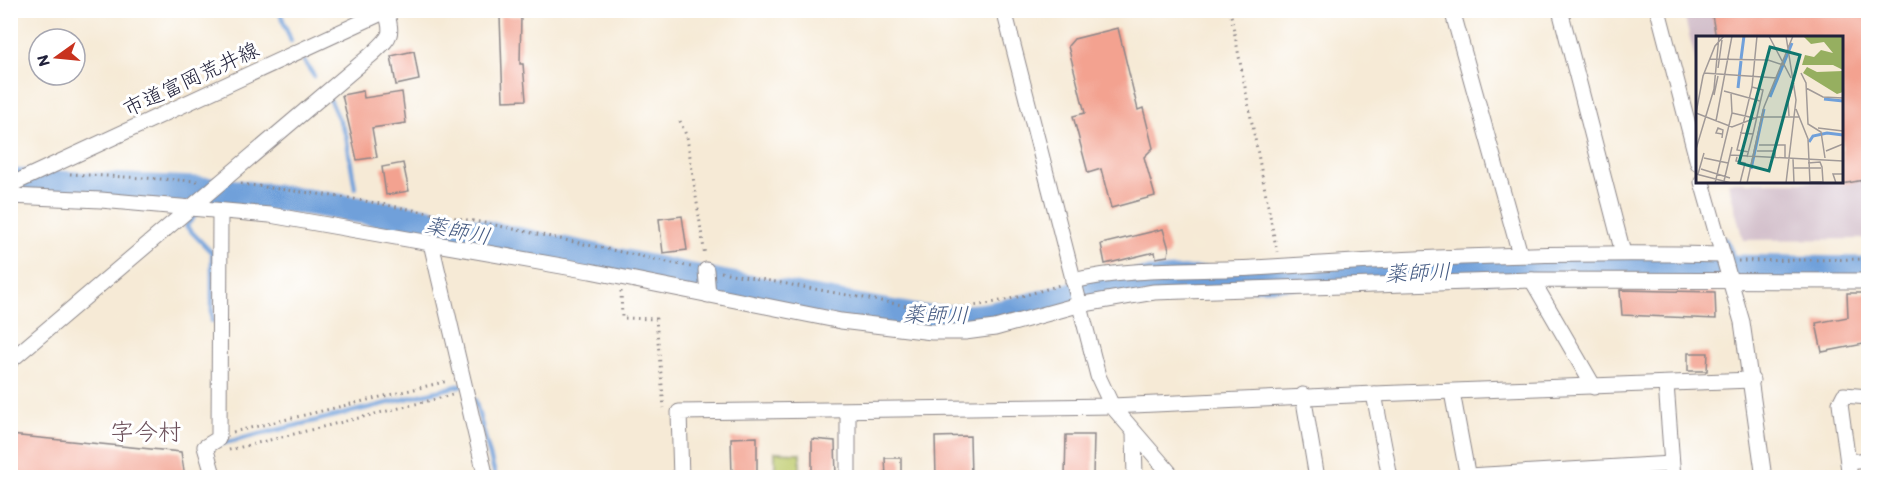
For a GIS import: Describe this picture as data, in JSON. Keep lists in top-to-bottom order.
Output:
{
  "streets": {
    "street": ["市道富岡荒井線"]
  },
  "districts": ["字今村"],
  "water": ["薬師川"],
  "north": "left"
}
